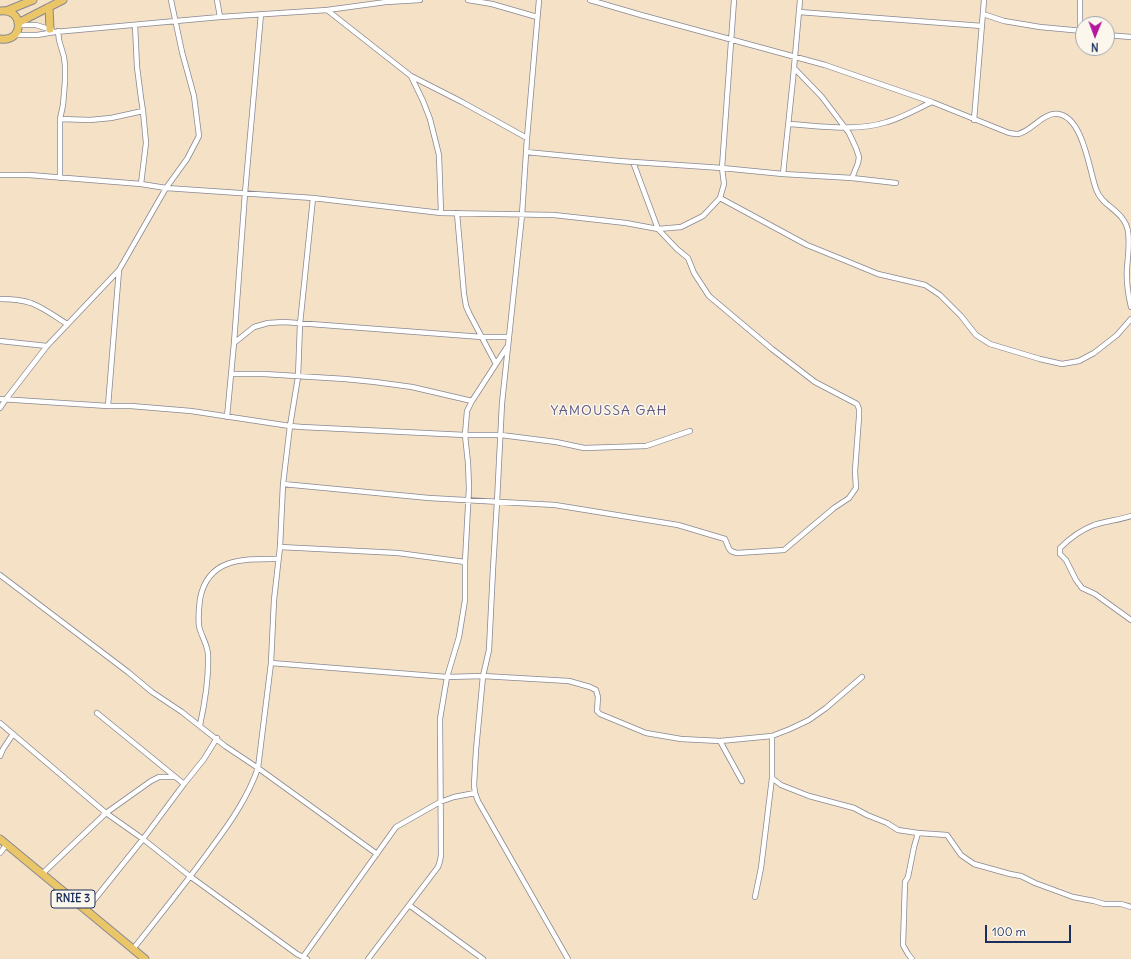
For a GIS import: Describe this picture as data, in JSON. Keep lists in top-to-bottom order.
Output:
{
  "streets": {
    "main road": ["RNIE 3"]
  },
  "districts": ["YAMOUSSA GAH"],
  "scale_bar": "100 m",
  "north": "bottom"
}
